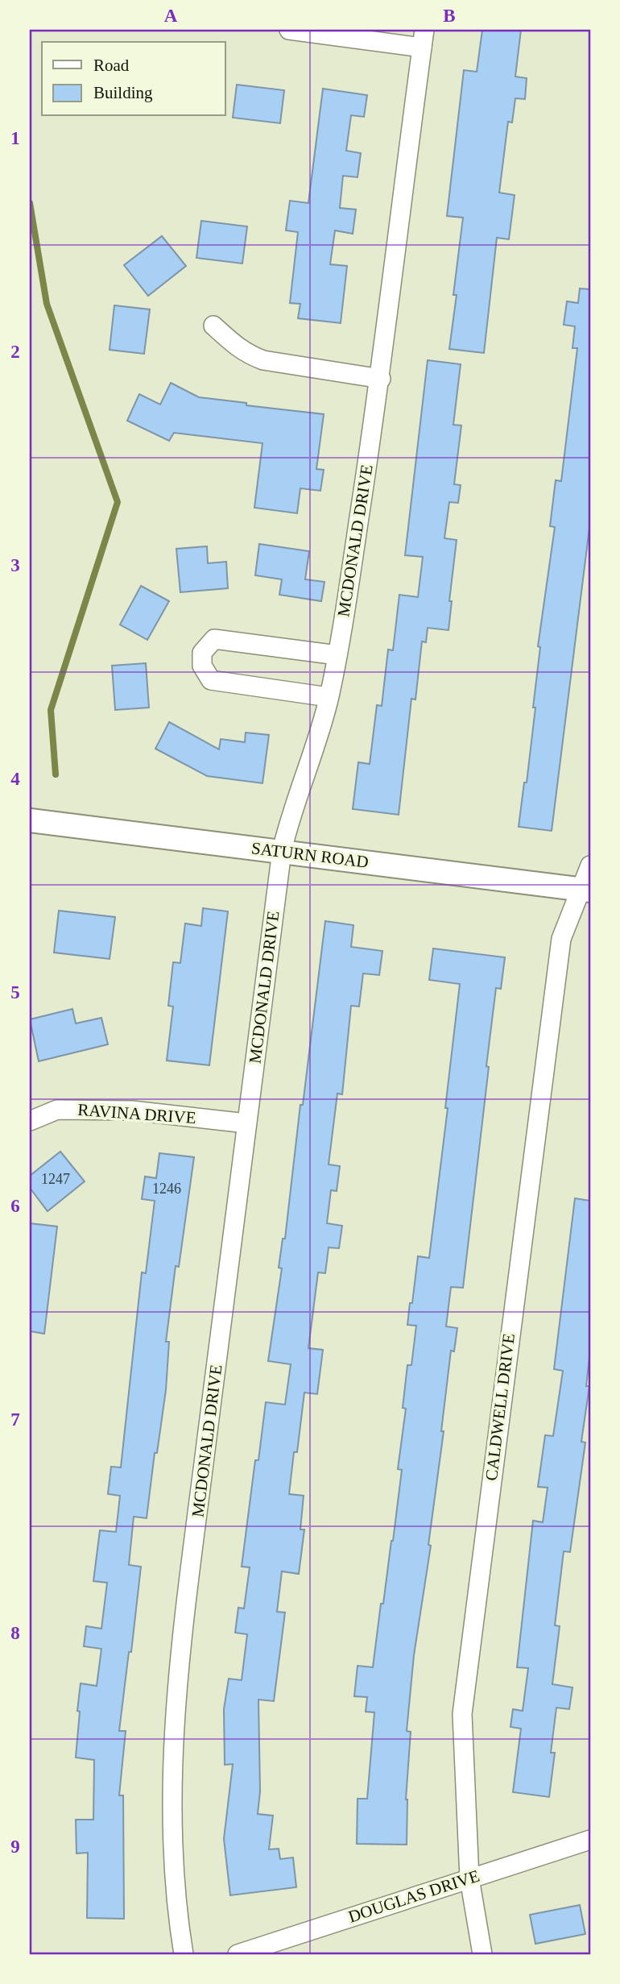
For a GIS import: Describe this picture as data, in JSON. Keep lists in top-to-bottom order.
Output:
{
  "streets": {
    "street": [
      "MCDONALD DRIVE",
      "SATURN ROAD",
      "RAVINA DRIVE",
      "CALDWELL DRIVE",
      "DOUGLAS DRIVE"
    ]
  },
  "crossings": [
    ["MCDONALD DRIVE", "SATURN ROAD"],
    ["MCDONALD DRIVE", "RAVINA DRIVE"],
    ["SATURN ROAD", "CALDWELL DRIVE"],
    ["CALDWELL DRIVE", "DOUGLAS DRIVE"]
  ],
  "house_numbers": ["1247", "1246"],
  "legend": ["Road", "Building"],
  "grid": {
    "columns": ["A", "B"],
    "rows": [
      "1",
      "2",
      "3",
      "4",
      "5",
      "6",
      "7",
      "8",
      "9"
    ]
  }
}
